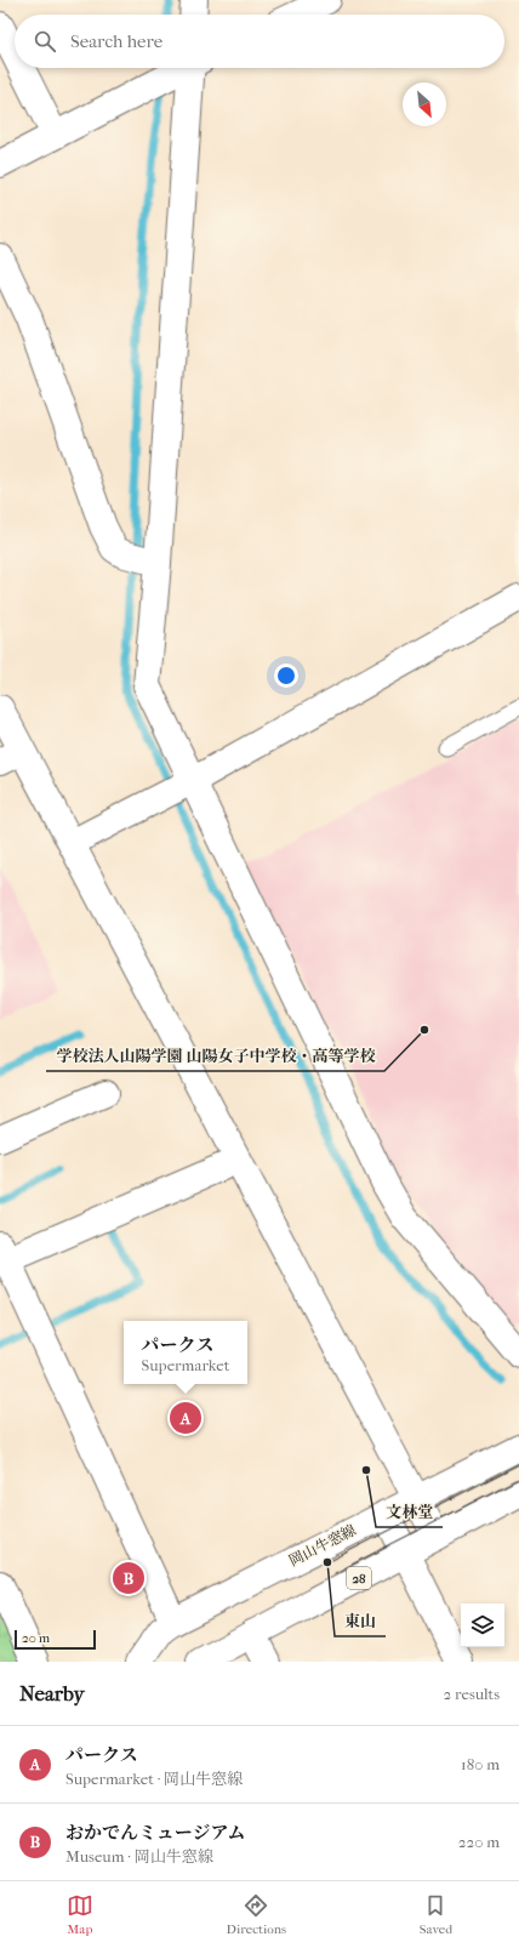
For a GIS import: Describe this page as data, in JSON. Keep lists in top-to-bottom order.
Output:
{
  "streets": {
    "street": ["岡山牛窓線", "28"]
  },
  "places": ["学校法人山陽学園 山陽女子中学校・高等学校", "文林堂", "東山"],
  "scale_bar": "20 m",
  "north": "bottom right",
  "page": {
    "search": "Search here",
    "popup": ["パークス", "Supermarket"],
    "pins": ["A", "B"],
    "scale": "20 m",
    "heading": ["Nearby", "2 results"],
    "list": [
      {
        "mark": "A",
        "name": "パークス",
        "note": "Supermarket · 岡山牛窓線",
        "value": "180 m"
      },
      {
        "mark": "B",
        "name": "おかでんミュージアム",
        "note": "Museum · 岡山牛窓線",
        "value": "220 m"
      }
    ],
    "nav": ["Map", "Directions", "Saved"]
  }
}
